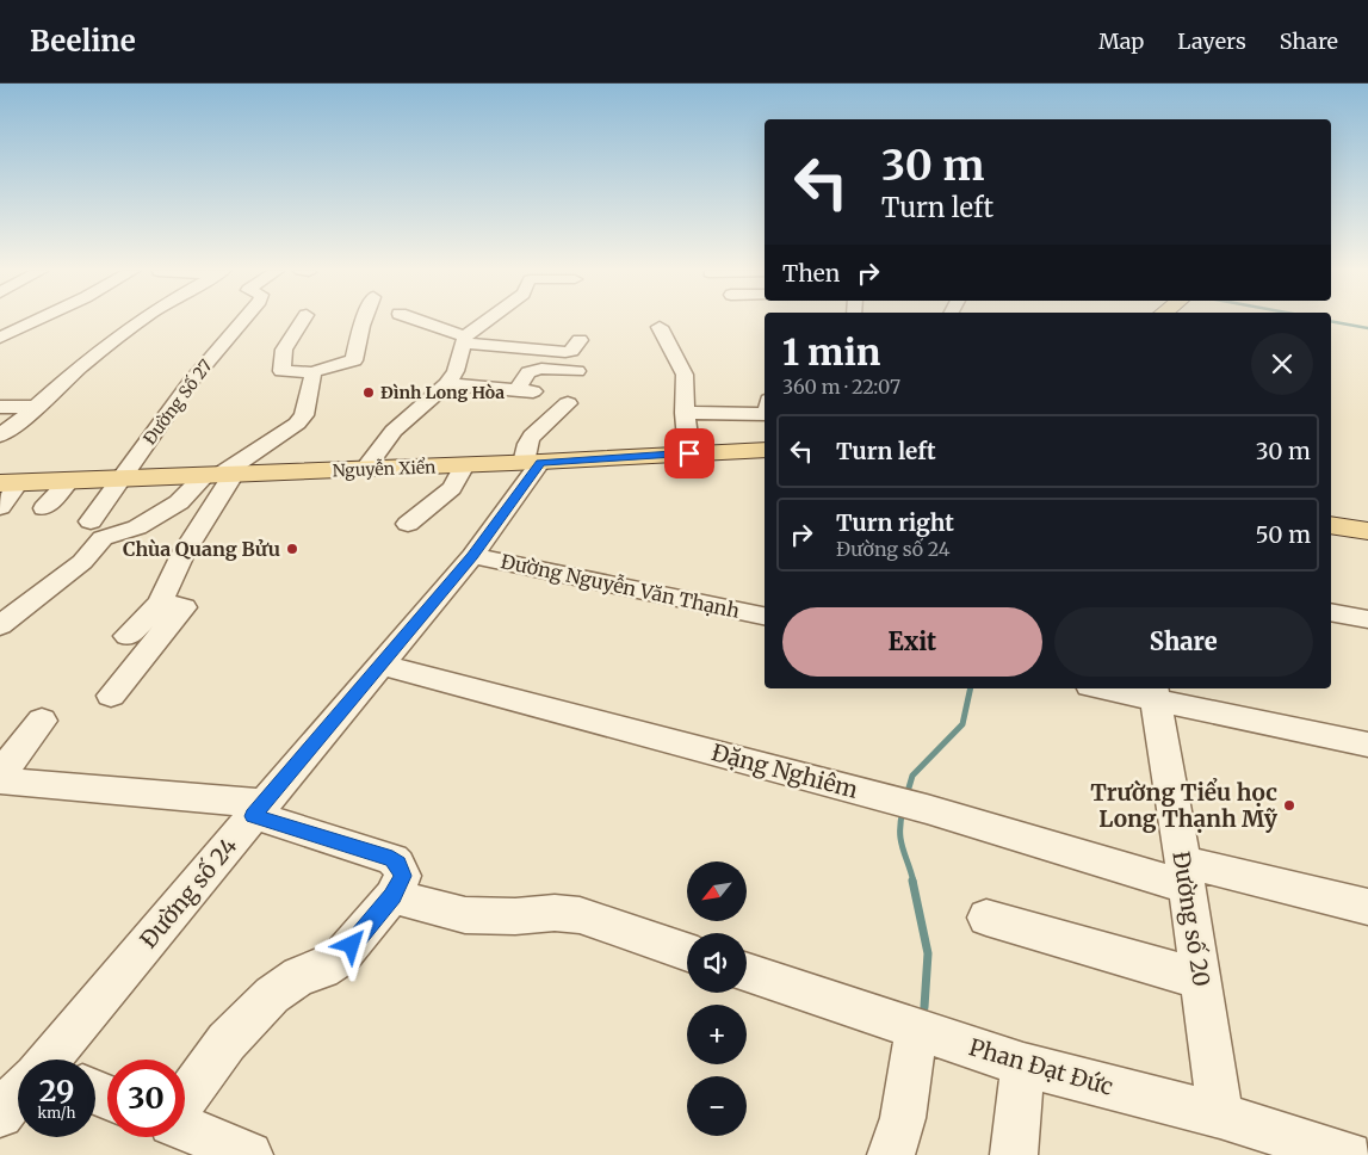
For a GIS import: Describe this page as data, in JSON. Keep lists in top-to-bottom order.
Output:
{
  "streets": {
    "main road": ["Nguyễn Xiển"],
    "street": [
      "Đường Số 27",
      "Đường Nguyễn Văn Thạnh",
      "Đặng Nghiêm",
      "Đường số 24",
      "Đường số 20",
      "Phan Đạt Đức"
    ]
  },
  "crossings": [
    ["Đường Số 27", "Nguyễn Xiển"],
    ["Nguyễn Xiển", "Đường số 24"],
    ["Đường Nguyễn Văn Thạnh", "Đường số 24"],
    ["Đặng Nghiêm", "Đường số 24"],
    ["Đặng Nghiêm", "Đường số 20"],
    ["Đường số 20", "Phan Đạt Đức"]
  ],
  "places": ["Đình Long Hòa", "Chùa Quang Bửu", "Trường Tiểu học Long Thạnh Mỹ"],
  "north": "bottom left",
  "page": {
    "header": "Beeline",
    "nav": ["Map", "Layers", "Share"],
    "turn": ["30 m", "Turn left"],
    "then": "Then",
    "heading": ["1 min", "360 m · 22:07"],
    "list": [
      {
        "name": "Turn left",
        "value": "30 m"
      },
      {
        "name": "Turn right",
        "note": "Đường số 24",
        "value": "50 m"
      }
    ],
    "buttons": ["Exit", "Share"],
    "map_buttons": ["+", "−"],
    "speed": "29 km/h",
    "limit": "30"
  }
}
